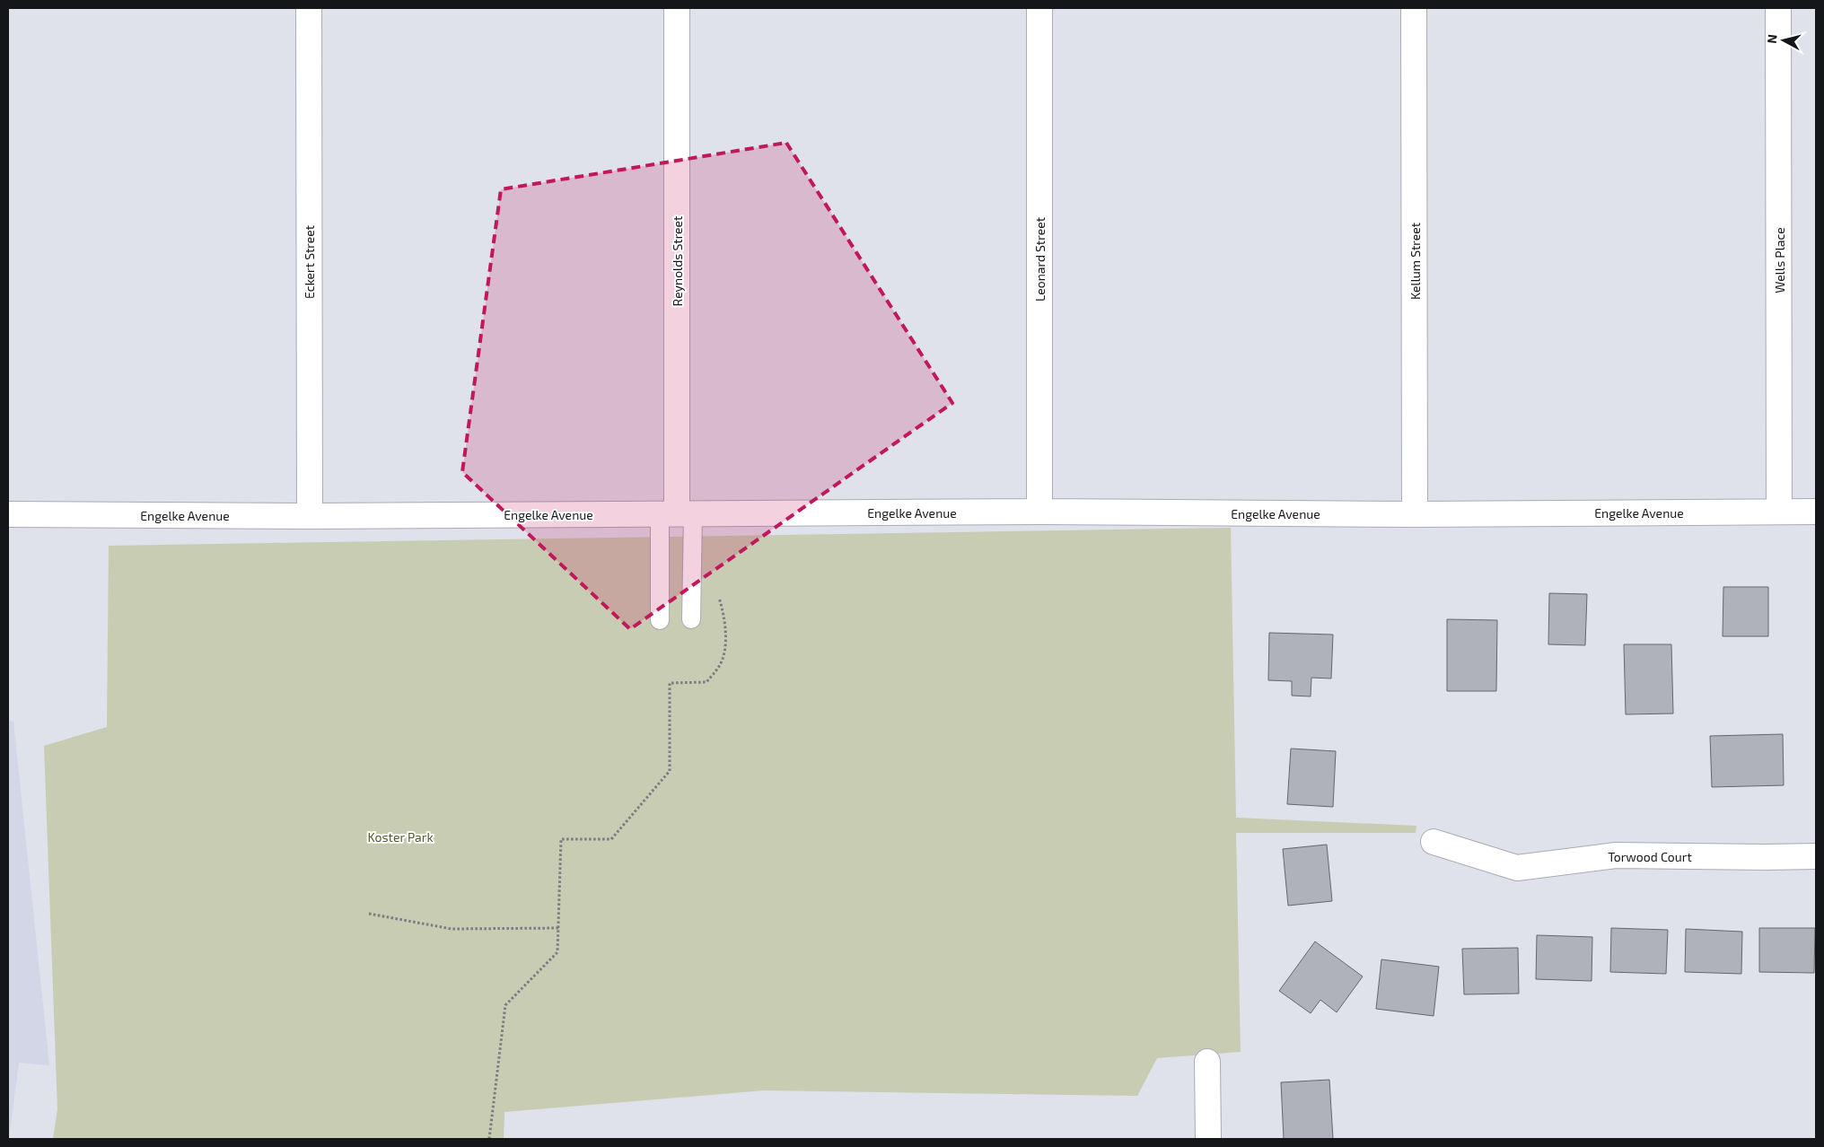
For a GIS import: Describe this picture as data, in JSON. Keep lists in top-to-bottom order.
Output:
{
  "streets": {
    "street": [
      "Leonard Street",
      "Wells Place",
      "Reynolds Street",
      "Kellum Street",
      "Eckert Street",
      "Engelke Avenue",
      "Torwood Court"
    ]
  },
  "crossings": [
    ["Leonard Street", "Engelke Avenue"],
    ["Wells Place", "Engelke Avenue"],
    ["Reynolds Street", "Engelke Avenue"],
    ["Kellum Street", "Engelke Avenue"],
    ["Eckert Street", "Engelke Avenue"]
  ],
  "parks": ["Koster Park"],
  "north": "left"
}
